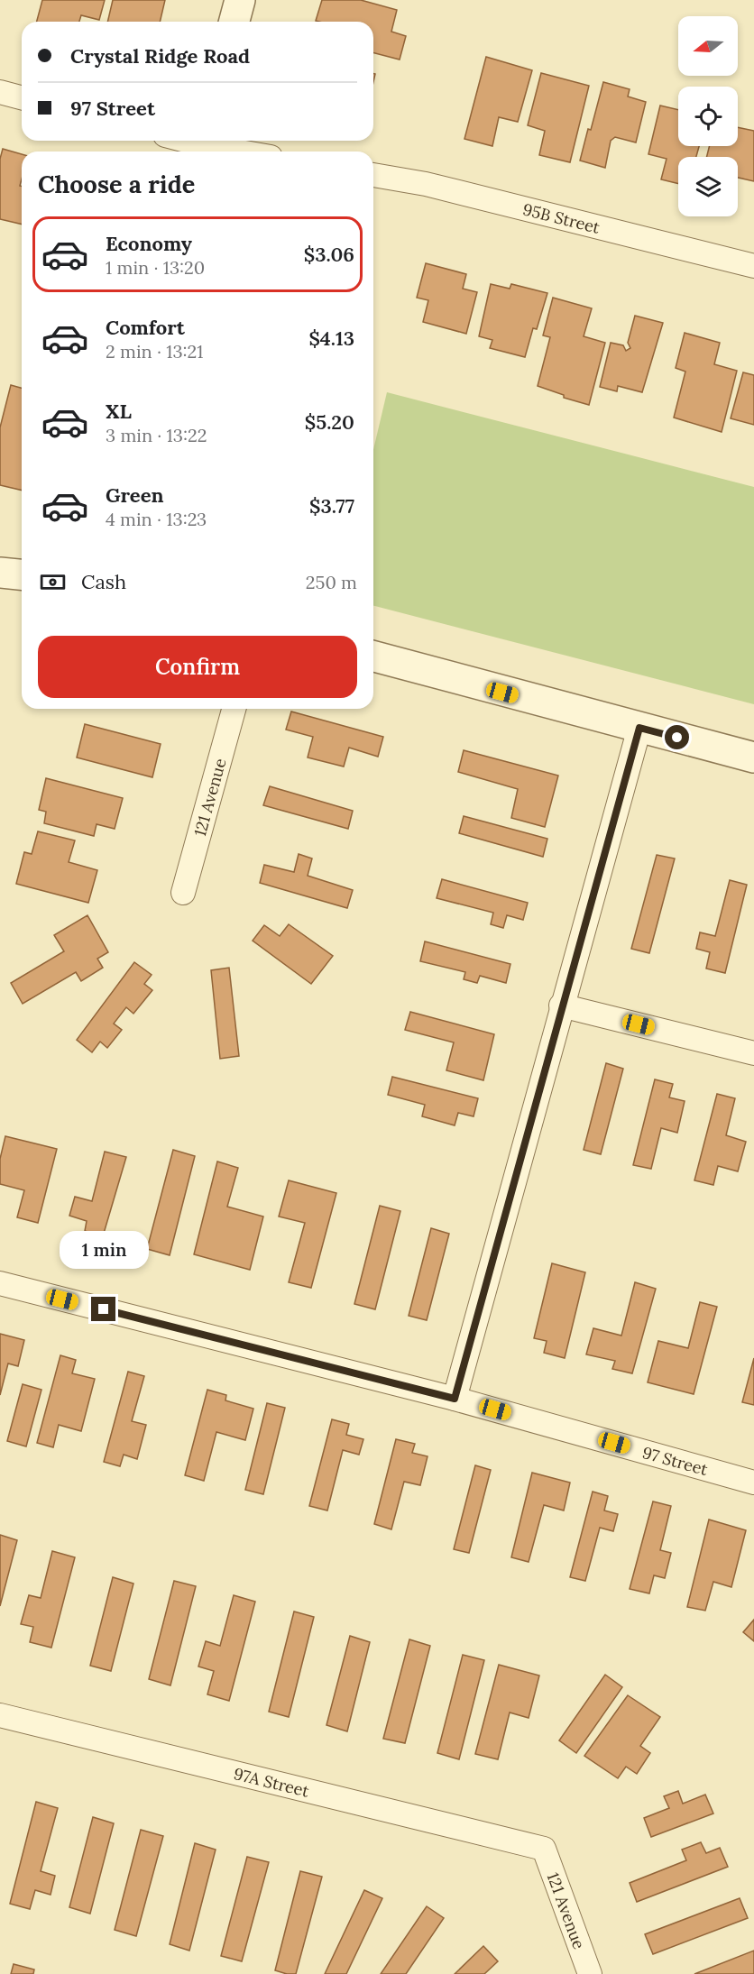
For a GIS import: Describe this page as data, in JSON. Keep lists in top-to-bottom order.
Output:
{
  "streets": {
    "street": [
      "95B Street",
      "121 Avenue",
      "97 Street",
      "97A Street"
    ]
  },
  "crossings": [
    ["121 Avenue", "97A Street"]
  ],
  "north": "left",
  "page": {
    "banner": ["Crystal Ridge Road", "97 Street"],
    "heading": "Choose a ride",
    "list": [
      {
        "name": "Economy",
        "note": "1 min · 13:20",
        "value": "$3.06"
      },
      {
        "name": "Comfort",
        "note": "2 min · 13:21",
        "value": "$4.13"
      },
      {
        "name": "XL",
        "note": "3 min · 13:22",
        "value": "$5.20"
      },
      {
        "name": "Green",
        "note": "4 min · 13:23",
        "value": "$3.77"
      }
    ],
    "pay": ["Cash", "250 m"],
    "buttons": "Confirm",
    "bubble": "1 min"
  }
}
